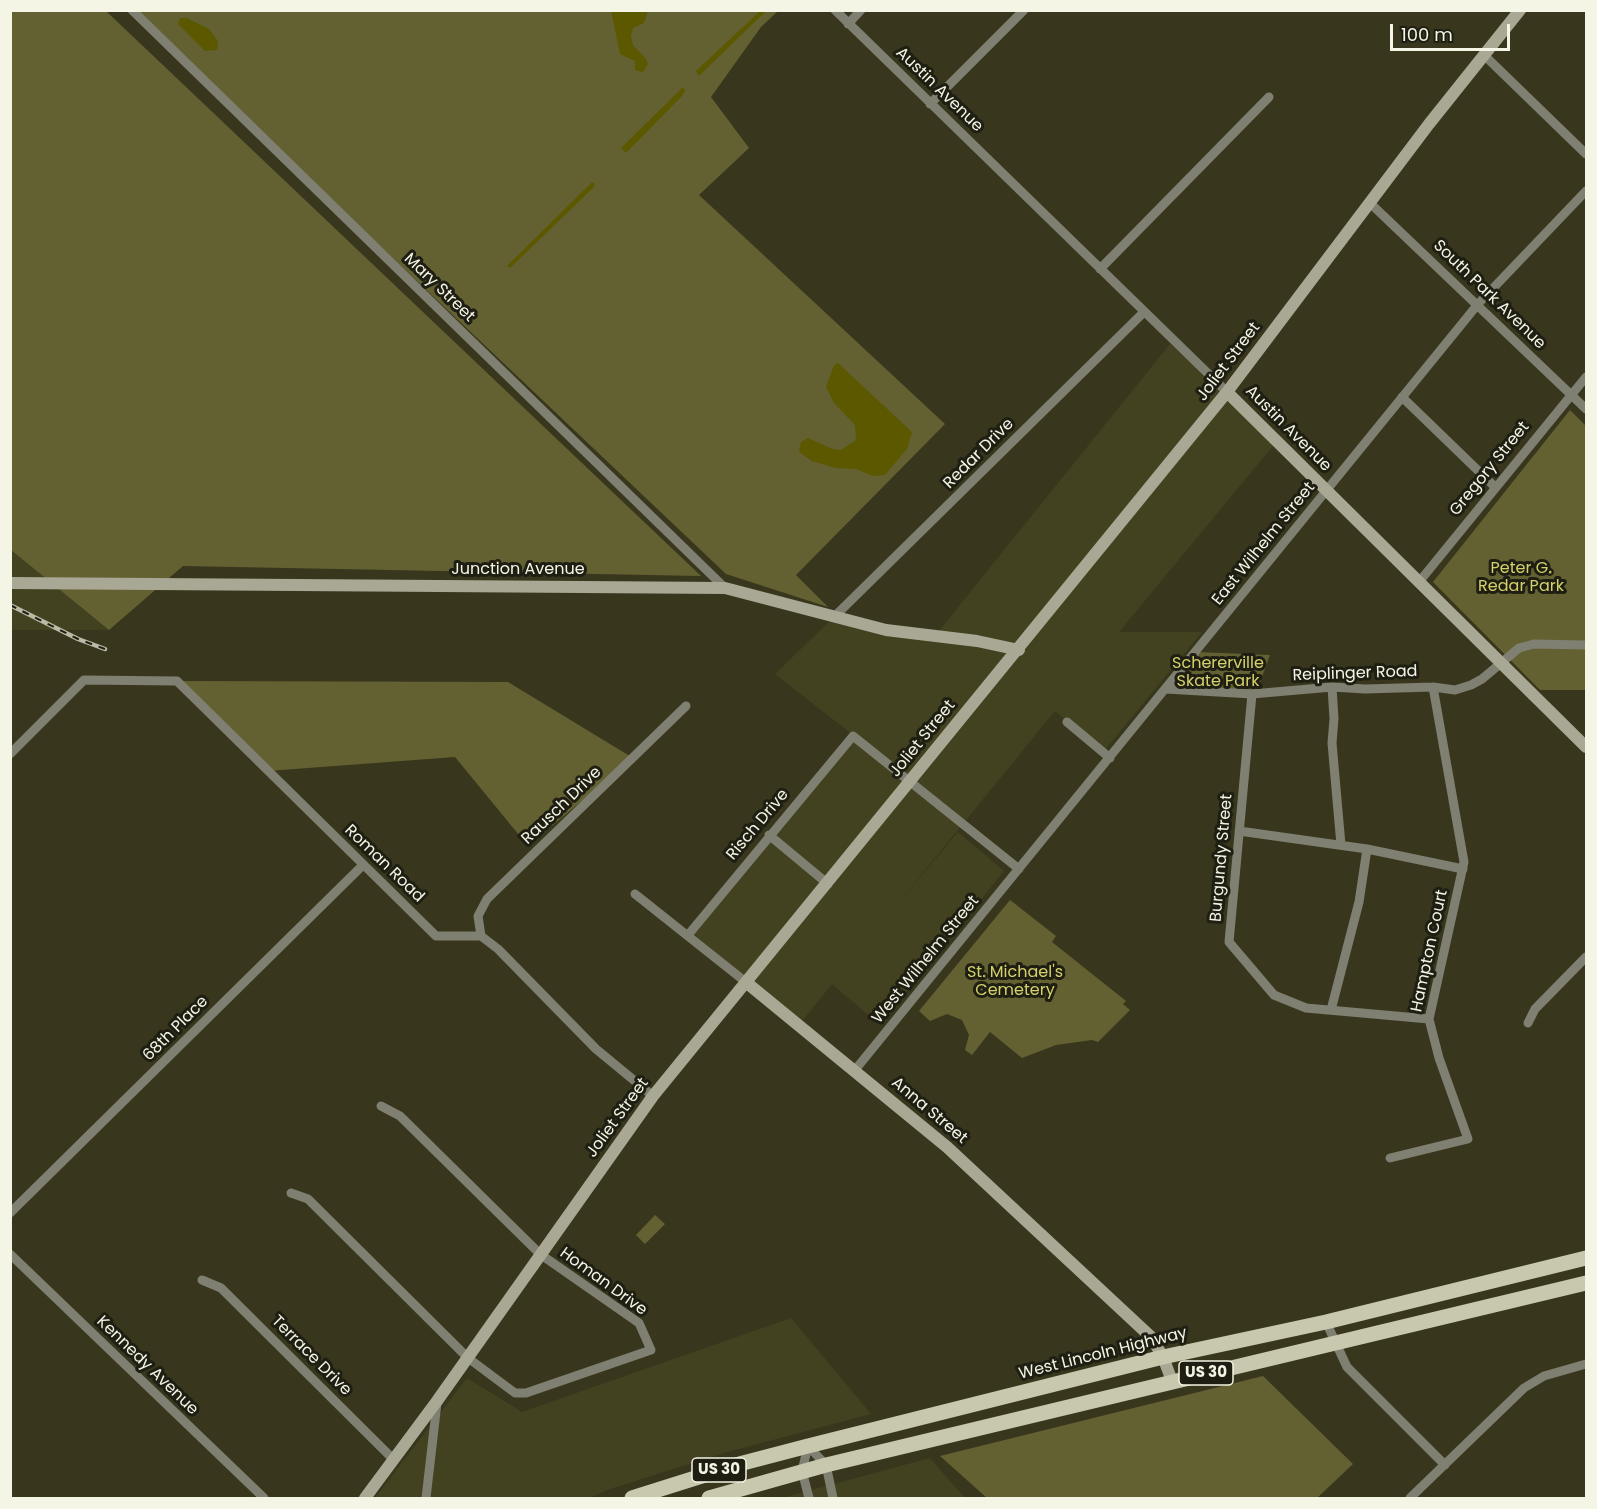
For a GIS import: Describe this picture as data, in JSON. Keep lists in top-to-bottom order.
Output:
{
  "streets": {
    "main road": ["West Lincoln Highway", "US 30"],
    "street": [
      "Austin Avenue",
      "Mary Street",
      "South Park Avenue",
      "Joliet Street",
      "Redar Drive",
      "Gregory Street",
      "East Wilhelm Street",
      "Junction Avenue",
      "Reiplinger Road",
      "Rausch Drive",
      "Risch Drive",
      "Burgundy Street",
      "Roman Road",
      "Hampton Court",
      "West Wilhelm Street",
      "68th Place",
      "Anna Street",
      "Homan Drive",
      "Terrace Drive",
      "Kennedy Avenue"
    ]
  },
  "crossings": [
    ["Austin Avenue", "Joliet Street"],
    ["Austin Avenue", "Redar Drive"],
    ["Austin Avenue", "Gregory Street"],
    ["Austin Avenue", "East Wilhelm Street"],
    ["Austin Avenue", "Reiplinger Road"],
    ["Mary Street", "Junction Avenue"],
    ["South Park Avenue", "Joliet Street"],
    ["South Park Avenue", "Gregory Street"],
    ["South Park Avenue", "East Wilhelm Street"],
    ["Joliet Street", "Junction Avenue"],
    ["Joliet Street", "Risch Drive"],
    ["Joliet Street", "Anna Street"],
    ["Joliet Street", "Homan Drive"],
    ["Joliet Street", "Terrace Drive"],
    ["Redar Drive", "Junction Avenue"],
    ["East Wilhelm Street", "Reiplinger Road"],
    ["East Wilhelm Street", "West Wilhelm Street"],
    ["Reiplinger Road", "Burgundy Street"],
    ["Reiplinger Road", "Hampton Court"],
    ["Rausch Drive", "Roman Road"],
    ["Risch Drive", "Anna Street"],
    ["Burgundy Street", "Hampton Court"],
    ["Roman Road", "68th Place"],
    ["West Wilhelm Street", "Anna Street"],
    ["Anna Street", "West Lincoln Highway"],
    ["Anna Street", "US 30"]
  ],
  "parks": ["Peter G. Redar Park", "Schererville Skate Park", "St. Michael's Cemetery"],
  "scale_bar": "100 m"
}
